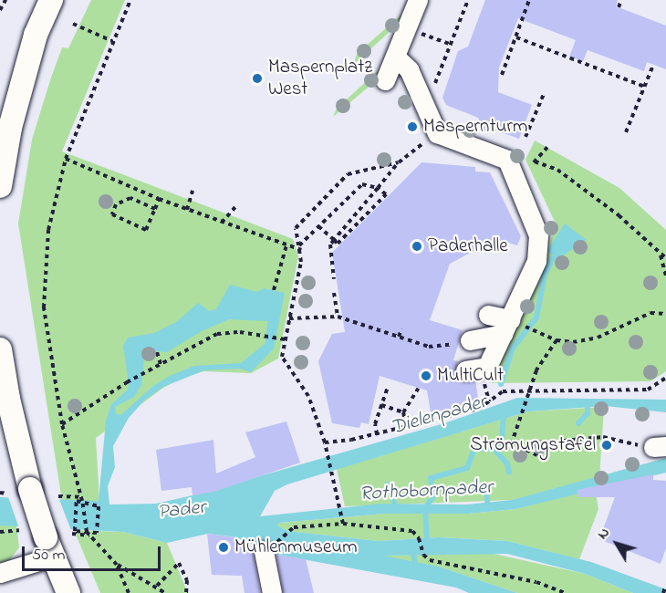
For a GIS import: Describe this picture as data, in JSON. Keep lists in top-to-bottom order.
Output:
{
  "water": ["Dielenpader", "Rothobornpader", "Pader"],
  "places": [
    "Maspernplatz West",
    "Maspernturm",
    "Paderhalle",
    "MultiCult",
    "Strömungstafel",
    "Mühlenmuseum"
  ],
  "scale_bar": "50 m",
  "north": "top left"
}
